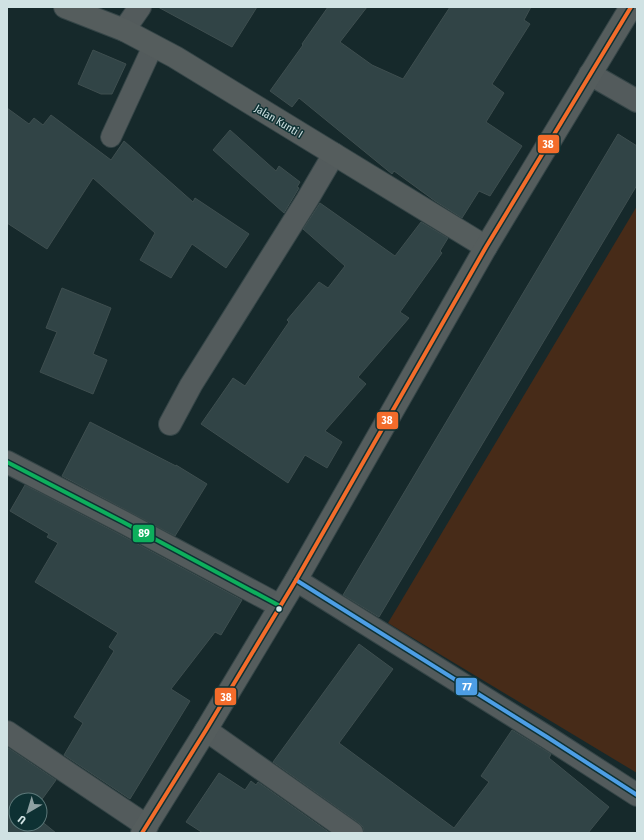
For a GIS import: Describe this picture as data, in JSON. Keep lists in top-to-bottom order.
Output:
{
  "streets": {
    "main road": ["Jalan Kunti I"]
  },
  "lines": ["transit line 38", "transit line 89", "transit line 77"],
  "north": "bottom left"
}
